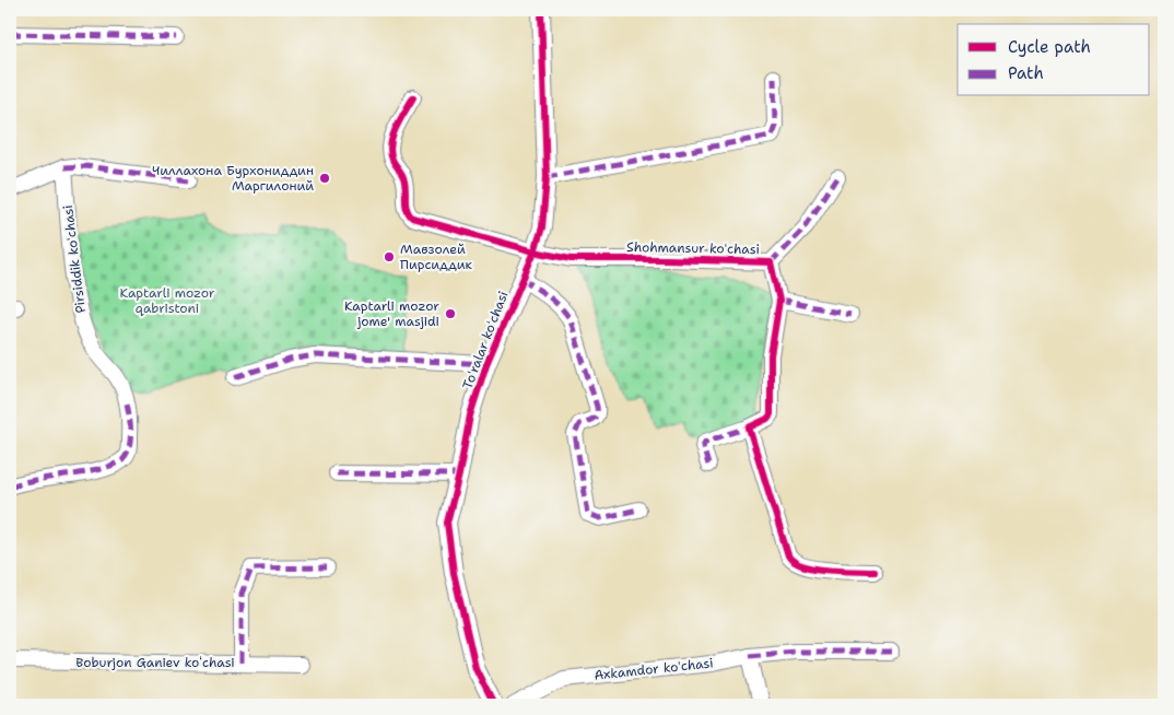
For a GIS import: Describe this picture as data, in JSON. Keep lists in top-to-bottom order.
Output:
{
  "streets": {
    "street": [
      "Shohmansur koʻchasi",
      "Pirsiddik koʻchasi",
      "Toʻralar koʻchasi",
      "Boburjon Ganiev koʻchasi",
      "Axkamdor koʻchasi"
    ]
  },
  "crossings": [
    ["Shohmansur koʻchasi", "Toʻralar koʻchasi"]
  ],
  "parks": ["Kaptarli mozor qabristoni"],
  "places": ["Чиллахона Бурхониддин Маргилоний", "Мавзолей Пирсиддик", "Kaptarli mozor jome' masjidi"],
  "legend": ["Cycle path", "Path"]
}
